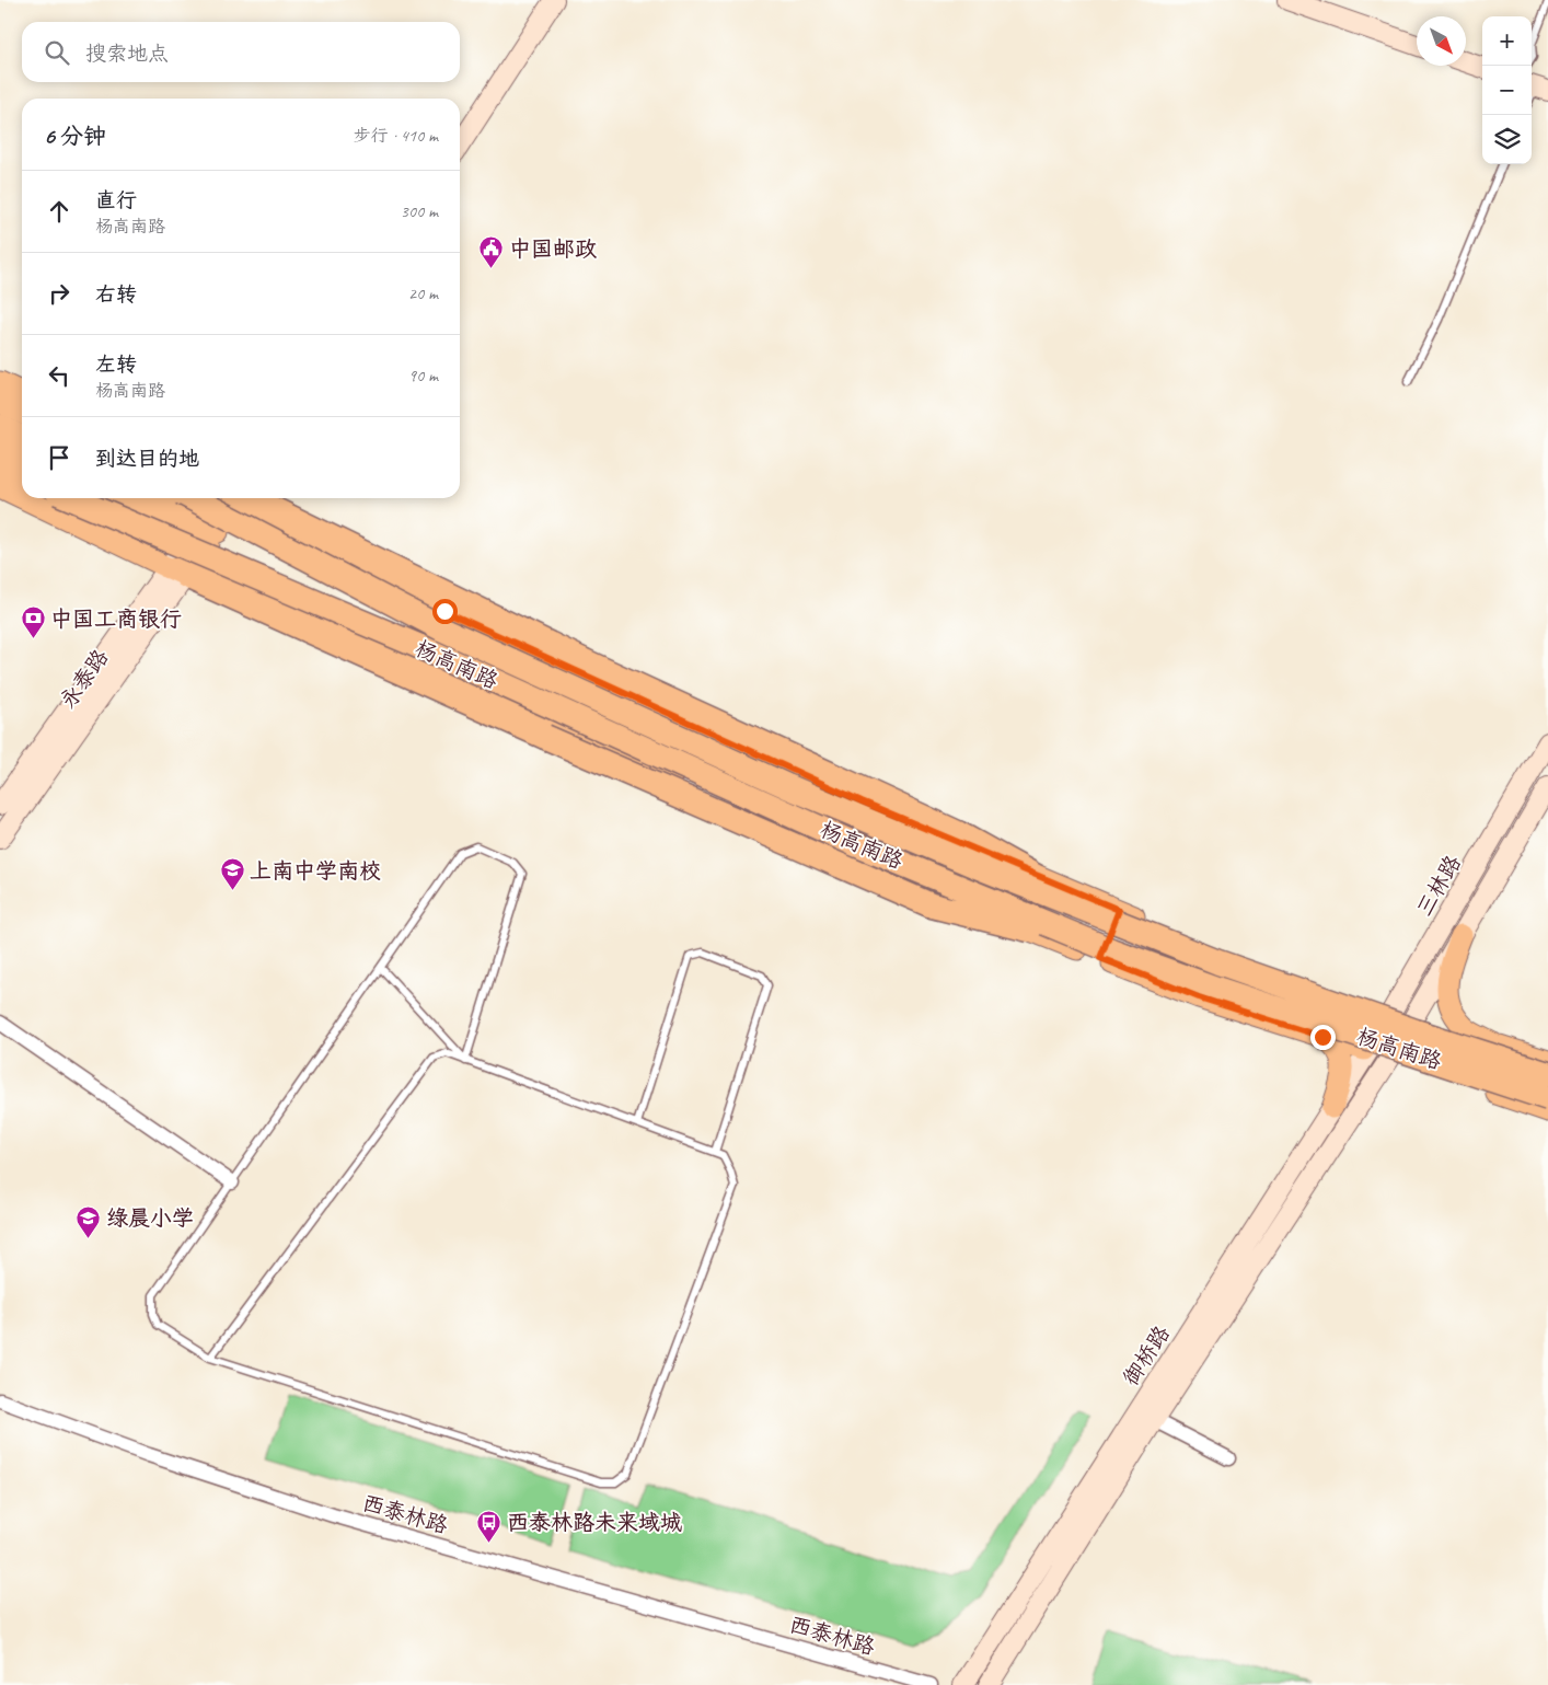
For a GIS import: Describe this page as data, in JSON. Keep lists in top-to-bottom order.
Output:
{
  "streets": {
    "highway": ["杨高南路"],
    "main road": ["永泰路", "三林路", "御桥路"],
    "street": ["西泰林路"]
  },
  "crossings": [
    ["杨高南路", "永泰路"],
    ["杨高南路", "三林路"],
    ["杨高南路", "御桥路"],
    ["三林路", "御桥路"]
  ],
  "places": {
    "public building": ["中国邮政"],
    "bank": ["中国工商银行"],
    "school or university": ["上南中学南校", "绿晨小学"],
    "bus stop": ["西泰林路未来域城"]
  },
  "north": "bottom right",
  "page": {
    "map_buttons": ["+", "−"],
    "search": "搜索地点",
    "heading": ["6 分钟", "步行 · 410 m"],
    "list": [
      ["直行", "杨高南路", "300 m"],
      ["右转", "20 m"],
      ["左转", "杨高南路", "90 m"],
      "到达目的地"
    ]
  }
}
